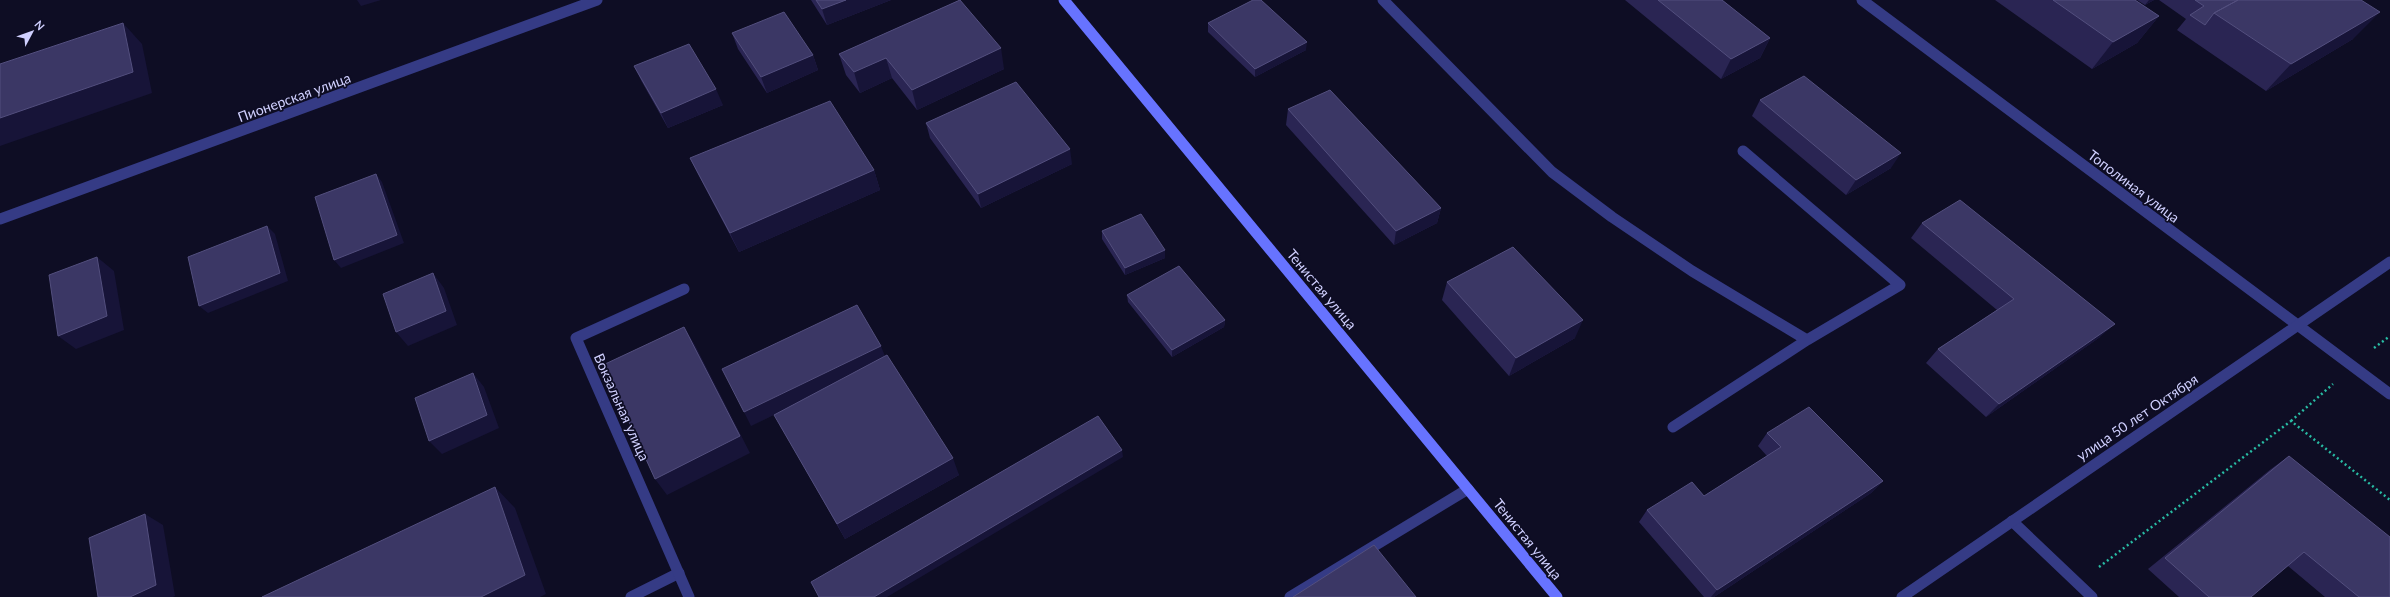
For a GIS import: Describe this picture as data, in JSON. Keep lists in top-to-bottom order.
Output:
{
  "streets": {
    "main road": ["Тенистая улица"],
    "street": [
      "Пионерская улица",
      "Тополиная улица",
      "Вокзальная улица",
      "улица 50 лет Октября"
    ]
  },
  "crossings": [
    ["Тополиная улица", "улица 50 лет Октября"]
  ],
  "north": "top right"
}
